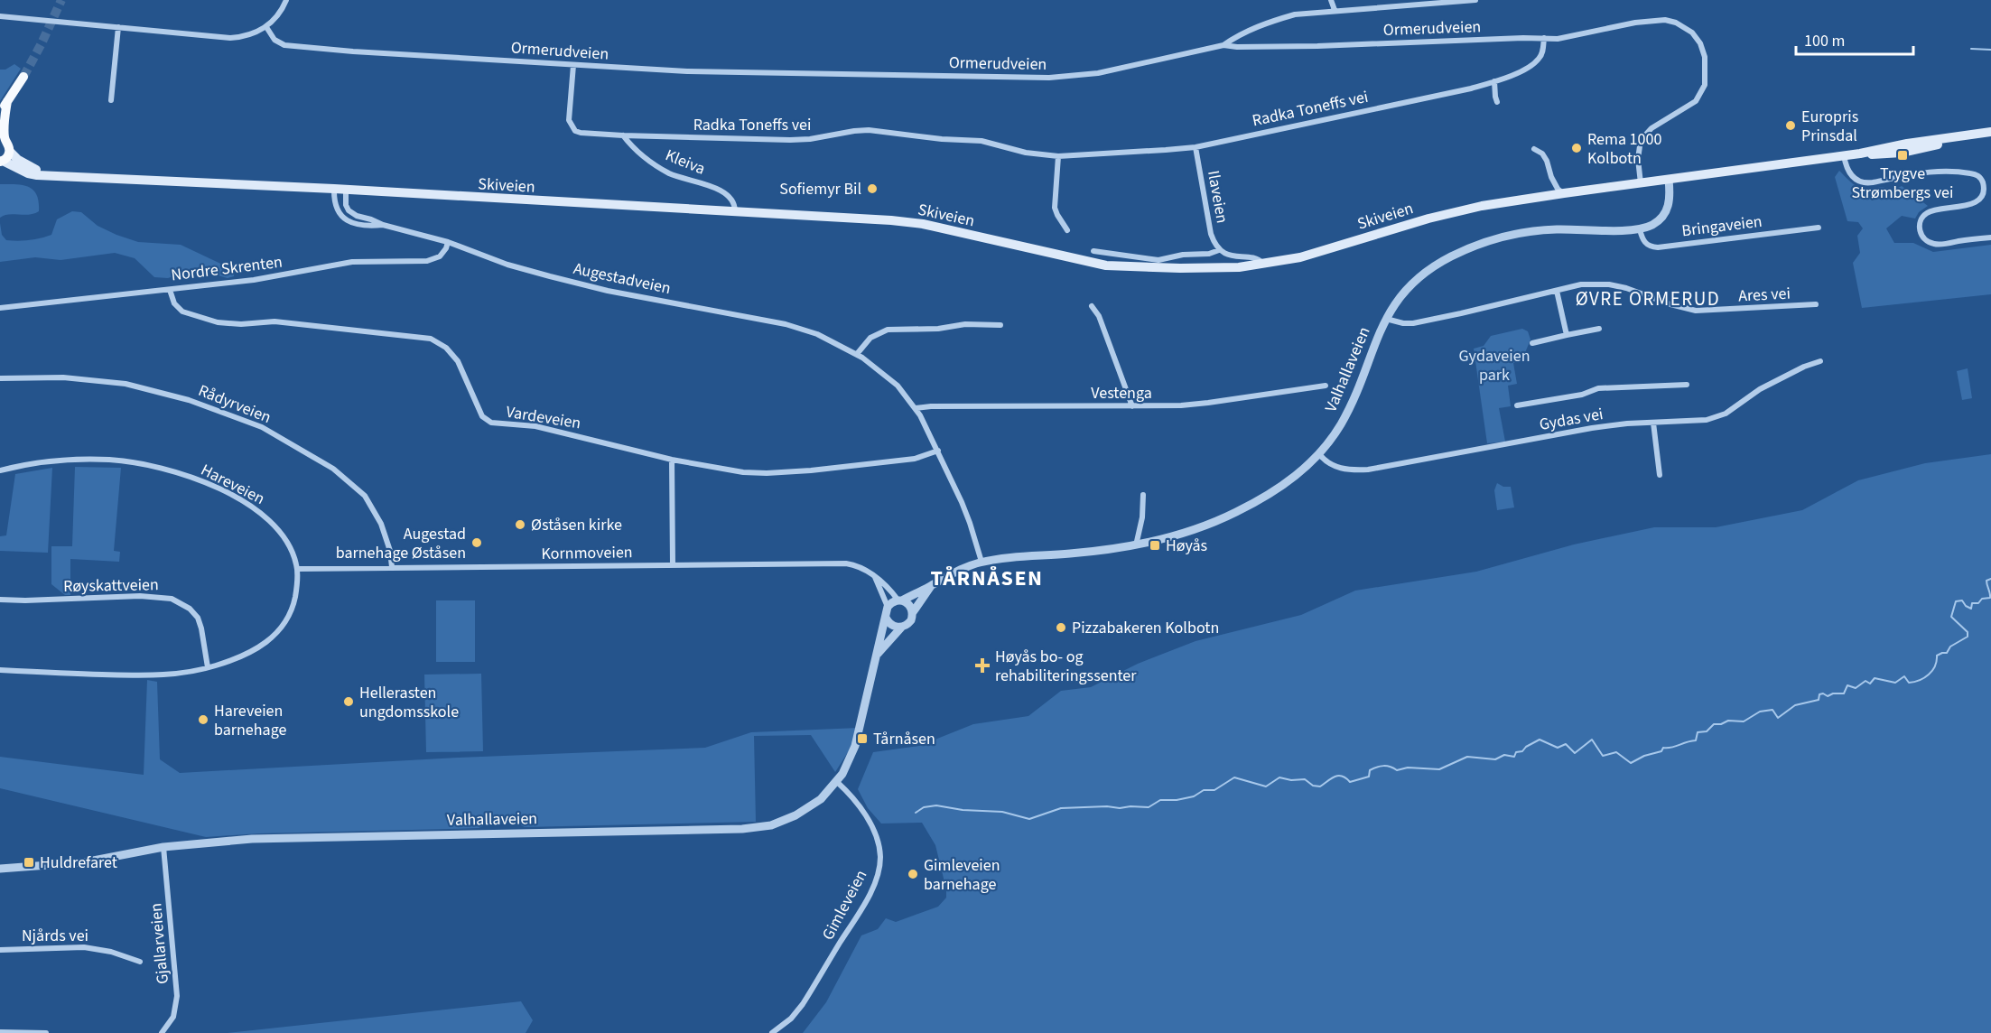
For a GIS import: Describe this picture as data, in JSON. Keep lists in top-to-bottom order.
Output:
{
  "streets": {
    "main road": ["Skiveien"],
    "street": [
      "Ormerudveien",
      "Radka Toneffs vei",
      "Kleiva",
      "Ilaveien",
      "Bringaveien",
      "Nordre Skrenten",
      "Augestadveien",
      "Ares vei",
      "Valhallaveien",
      "Vestenga",
      "Rådyrveien",
      "Vardeveien",
      "Gydas vei",
      "Hareveien",
      "Kornmoveien",
      "Røyskattveien",
      "Gimleveien",
      "Njårds vei",
      "Gjallarveien"
    ]
  },
  "crossings": [
    ["Ormerudveien", "Radka Toneffs vei"],
    ["Ormerudveien", "Skiveien"],
    ["Radka Toneffs vei", "Kleiva"],
    ["Radka Toneffs vei", "Ilaveien"],
    ["Kleiva", "Skiveien"],
    ["Skiveien", "Augestadveien"],
    ["Bringaveien", "Valhallaveien"],
    ["Nordre Skrenten", "Augestadveien"],
    ["Nordre Skrenten", "Vardeveien"],
    ["Augestadveien", "Valhallaveien"],
    ["Augestadveien", "Vestenga"],
    ["Augestadveien", "Vardeveien"],
    ["Ares vei", "Valhallaveien"],
    ["Valhallaveien", "Gydas vei"],
    ["Valhallaveien", "Kornmoveien"],
    ["Valhallaveien", "Gimleveien"],
    ["Valhallaveien", "Gjallarveien"],
    ["Rådyrveien", "Kornmoveien"],
    ["Hareveien", "Kornmoveien"],
    ["Hareveien", "Røyskattveien"]
  ],
  "districts": ["ØVRE ORMERUD", "TÅRNÅSEN"],
  "parks": ["Gydaveien park"],
  "places": {
    "other": [
      "Europris Prinsdal",
      "Rema 1000 Kolbotn",
      "Sofiemyr Bil",
      "Øståsen kirke",
      "Augestad barnehage Øståsen",
      "Pizzabakeren Kolbotn",
      "Hellerasten ungdomsskole",
      "Hareveien barnehage",
      "Gimleveien barnehage"
    ],
    "transit": [
      "Trygve Strømbergs vei",
      "Høyås",
      "Tårnåsen",
      "Huldrefaret"
    ],
    "health": ["Høyås bo- og rehabiliteringssenter"]
  },
  "scale_bar": "100 m"
}
